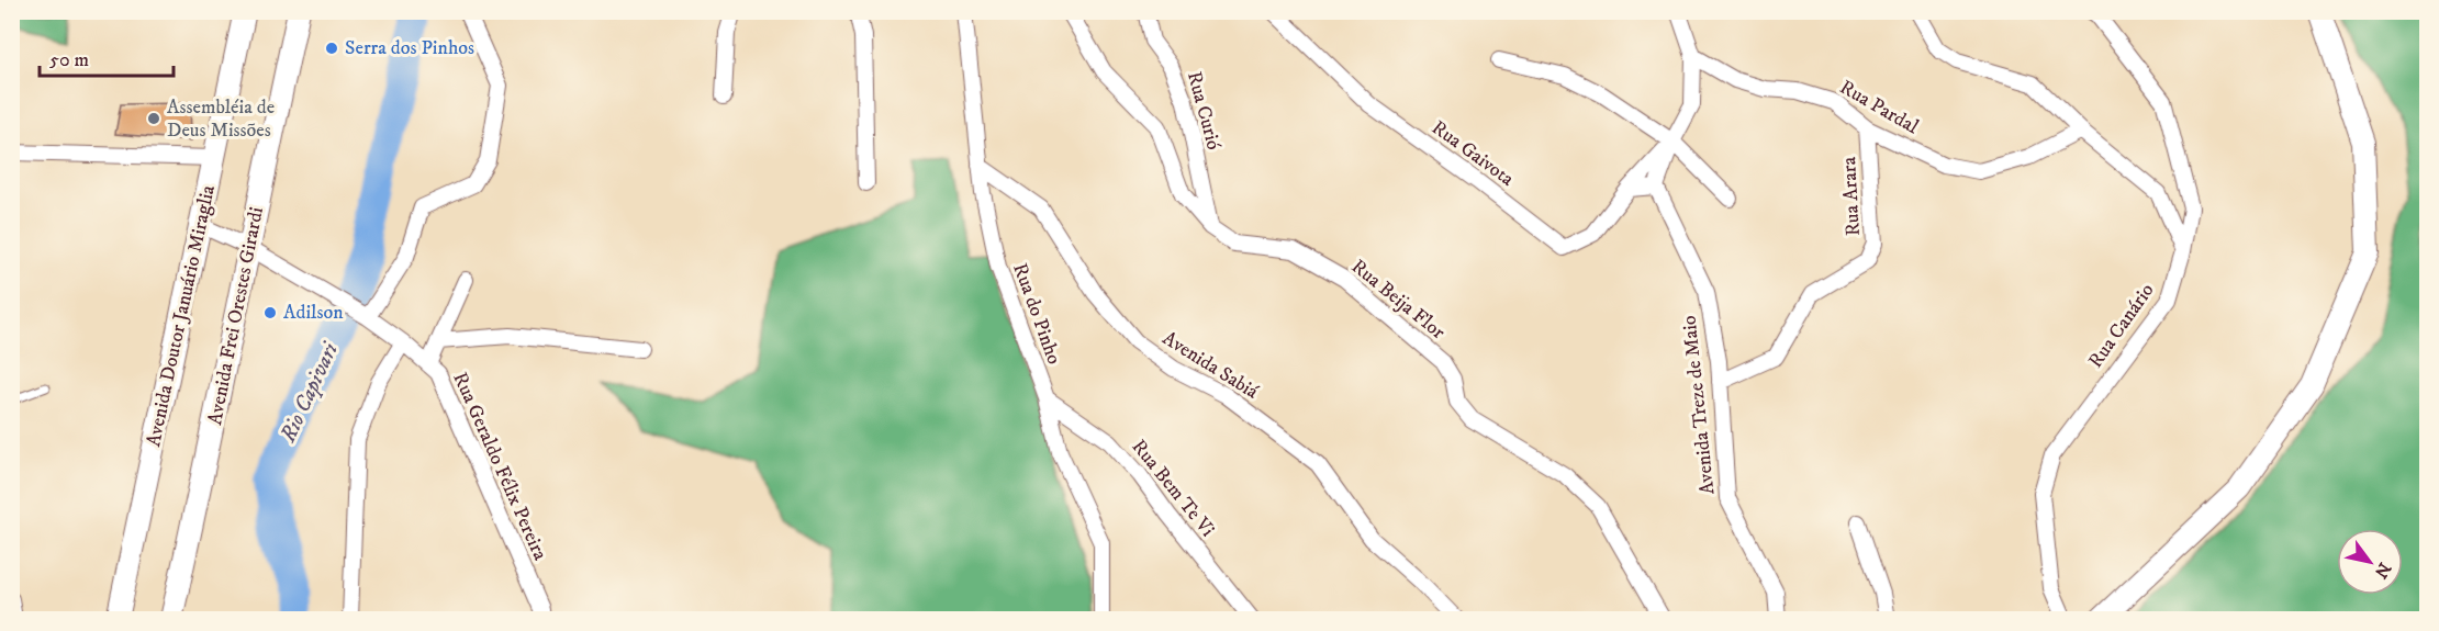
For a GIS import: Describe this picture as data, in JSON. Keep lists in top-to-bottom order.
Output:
{
  "streets": {
    "main road": ["Avenida Doutor Januário Miraglia", "Avenida Frei Orestes Girardi"],
    "street": [
      "Rua Pardal",
      "Rua Curió",
      "Rua Gaivota",
      "Rua Arara",
      "Rua Beija Flor",
      "Rua do Pinho",
      "Rua Canário",
      "Avenida Sabiá",
      "Avenida Treze de Maio",
      "Rua Geraldo Félix Pereira",
      "Rua Bem Te Vi"
    ]
  },
  "crossings": [
    ["Rua Pardal", "Rua Arara"],
    ["Rua Curió", "Rua Beija Flor"],
    ["Rua Arara", "Avenida Treze de Maio"],
    ["Rua do Pinho", "Avenida Sabiá"],
    ["Rua do Pinho", "Rua Bem Te Vi"],
    ["Avenida Doutor Januário Miraglia", "Rua Geraldo Félix Pereira"],
    ["Avenida Frei Orestes Girardi", "Rua Geraldo Félix Pereira"]
  ],
  "water": ["Rio Capivari"],
  "places": ["Serra dos Pinhos", "Assembléia de Deus Missões", "Adilson"],
  "scale_bar": "50 m",
  "north": "bottom right"
}
